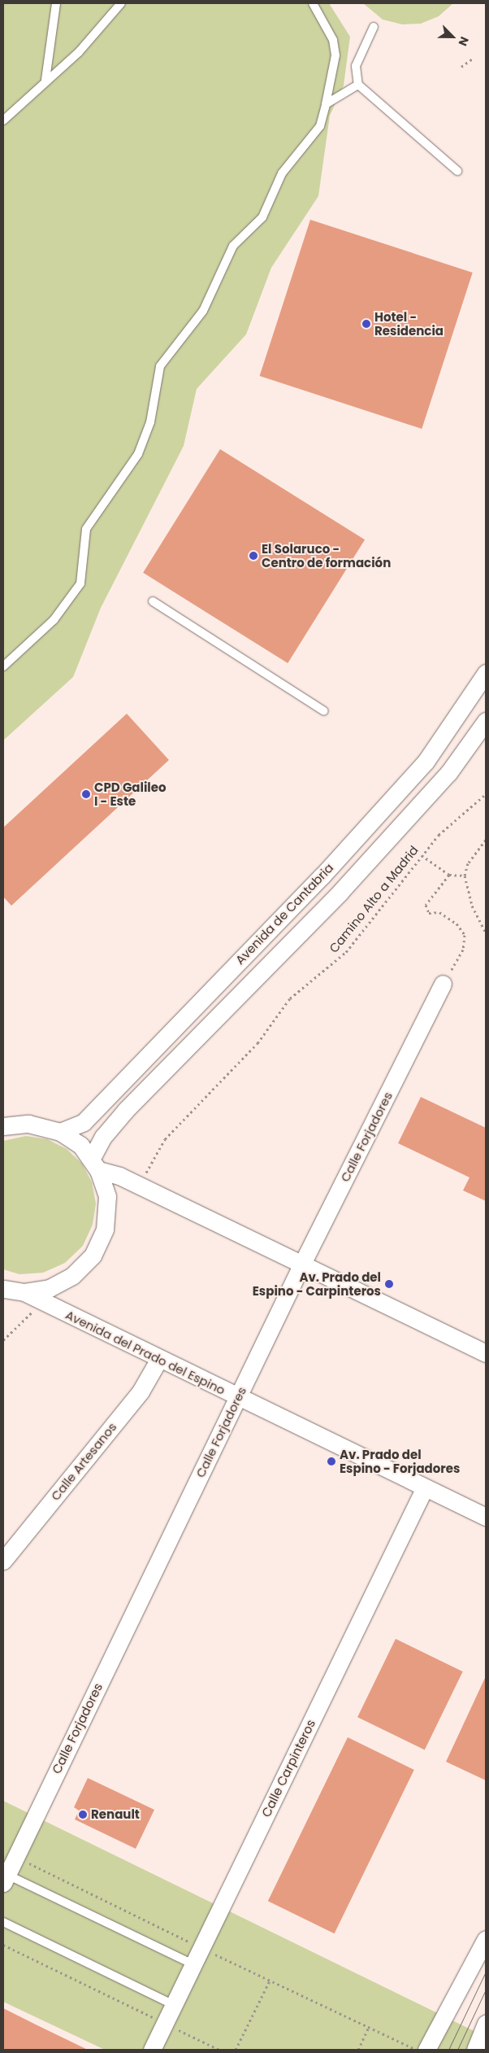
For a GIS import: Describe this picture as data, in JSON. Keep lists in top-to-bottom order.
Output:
{
  "streets": {
    "street": [
      "Avenida de Cantabria",
      "Calle Forjadores",
      "Avenida del Prado del Espino",
      "Calle Artesanos",
      "Calle Carpinteros"
    ],
    "path": ["Camino Alto a Madrid"]
  },
  "crossings": [
    ["Calle Forjadores", "Avenida del Prado del Espino"],
    ["Avenida del Prado del Espino", "Calle Artesanos"],
    ["Avenida del Prado del Espino", "Calle Carpinteros"]
  ],
  "places": [
    "Hotel - Residencia",
    "El Solaruco - Centro de formación",
    "CPD Galileo I - Este",
    "Av. Prado del Espino - Carpinteros",
    "Av. Prado del Espino - Forjadores",
    "Renault"
  ],
  "north": "bottom right"
}
